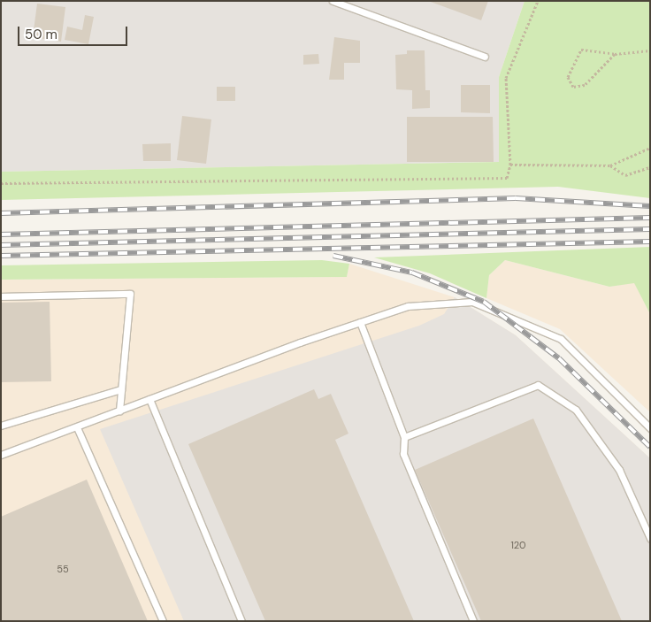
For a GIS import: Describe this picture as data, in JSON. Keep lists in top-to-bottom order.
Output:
{
  "house_numbers": ["120", "55"],
  "scale_bar": "50 m"
}
